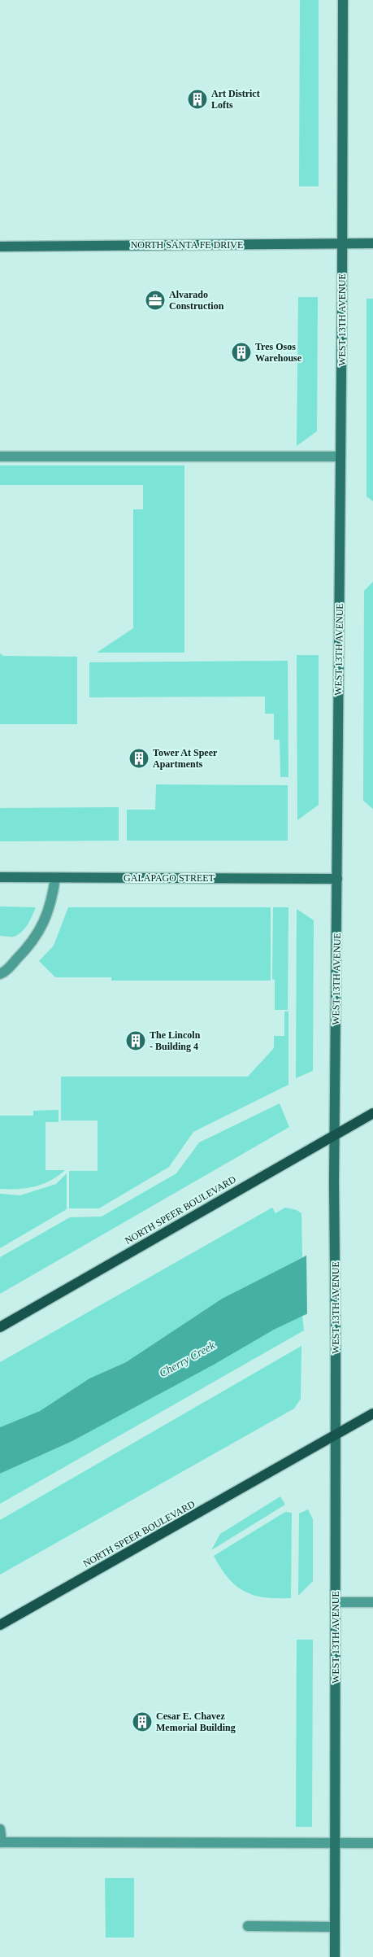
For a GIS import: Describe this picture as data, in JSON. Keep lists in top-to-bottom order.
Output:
{
  "streets": {
    "main road": [
      "NORTH SANTA FE DRIVE",
      "WEST 13TH AVENUE",
      "GALAPAGO STREET",
      "NORTH SPEER BOULEVARD"
    ]
  },
  "crossings": [
    ["NORTH SANTA FE DRIVE", "WEST 13TH AVENUE"],
    ["WEST 13TH AVENUE", "GALAPAGO STREET"],
    ["WEST 13TH AVENUE", "NORTH SPEER BOULEVARD"]
  ],
  "water": ["Cherry Creek"],
  "places": {
    "building": [
      "Art District Lofts",
      "Tres Osos Warehouse",
      "Tower At Speer Apartments",
      "The Lincoln - Building 4",
      "Cesar E. Chavez Memorial Building"
    ],
    "office": ["Alvarado Construction"]
  }
}
